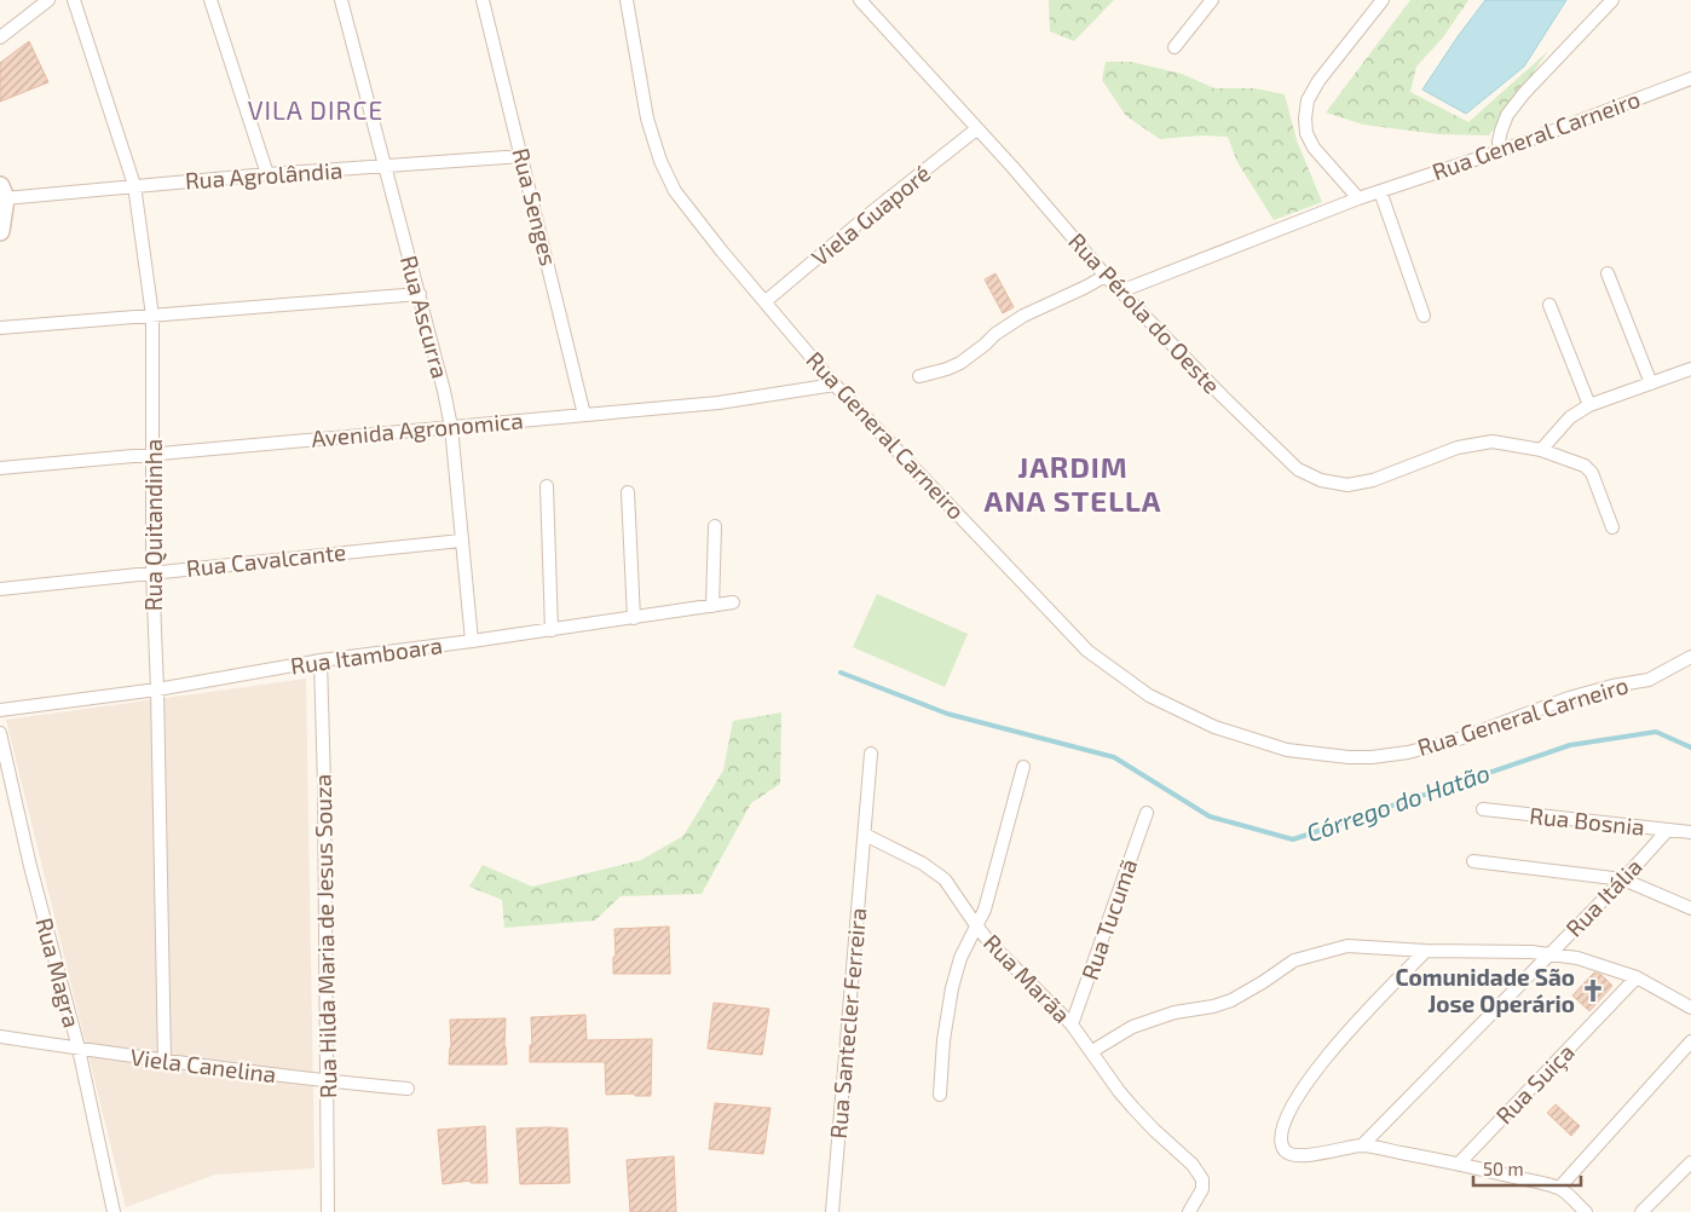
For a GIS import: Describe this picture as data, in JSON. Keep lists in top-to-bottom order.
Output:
{
  "streets": {
    "street": [
      "Rua General Carneiro",
      "Rua Agrolândia",
      "Rua Senges",
      "Viela Guaporé",
      "Rua Pérola do Oeste",
      "Rua Ascurra",
      "Avenida Agronomica",
      "Rua Quitandinha",
      "Rua Cavalcante",
      "Rua Itamboara",
      "Rua Bosnia",
      "Rua Itália",
      "Rua Tucumã",
      "Rua Hilda Maria de Jesus Souza",
      "Rua Magra",
      "Rua Marãa",
      "Rua Santecler Ferreira",
      "Viela Canelina",
      "Rua Suiça"
    ]
  },
  "crossings": [
    ["Rua General Carneiro", "Viela Guaporé"],
    ["Rua General Carneiro", "Rua Pérola do Oeste"],
    ["Rua General Carneiro", "Avenida Agronomica"],
    ["Rua Agrolândia", "Rua Senges"],
    ["Rua Agrolândia", "Rua Ascurra"],
    ["Rua Agrolândia", "Rua Quitandinha"],
    ["Rua Senges", "Avenida Agronomica"],
    ["Viela Guaporé", "Rua Pérola do Oeste"],
    ["Rua Ascurra", "Avenida Agronomica"],
    ["Rua Ascurra", "Rua Cavalcante"],
    ["Rua Ascurra", "Rua Itamboara"],
    ["Avenida Agronomica", "Rua Quitandinha"],
    ["Rua Quitandinha", "Rua Cavalcante"],
    ["Rua Quitandinha", "Rua Itamboara"],
    ["Rua Quitandinha", "Viela Canelina"],
    ["Rua Itamboara", "Rua Hilda Maria de Jesus Souza"],
    ["Rua Bosnia", "Rua Itália"],
    ["Rua Tucumã", "Rua Marãa"],
    ["Rua Hilda Maria de Jesus Souza", "Viela Canelina"],
    ["Rua Magra", "Viela Canelina"],
    ["Rua Marãa", "Rua Santecler Ferreira"]
  ],
  "districts": ["VILA DIRCE", "JARDIM ANA STELLA"],
  "water": ["Córrego do Hatão"],
  "places": {
    "church": ["Comunidade São Jose Operário"]
  },
  "scale_bar": "50 m"
}
